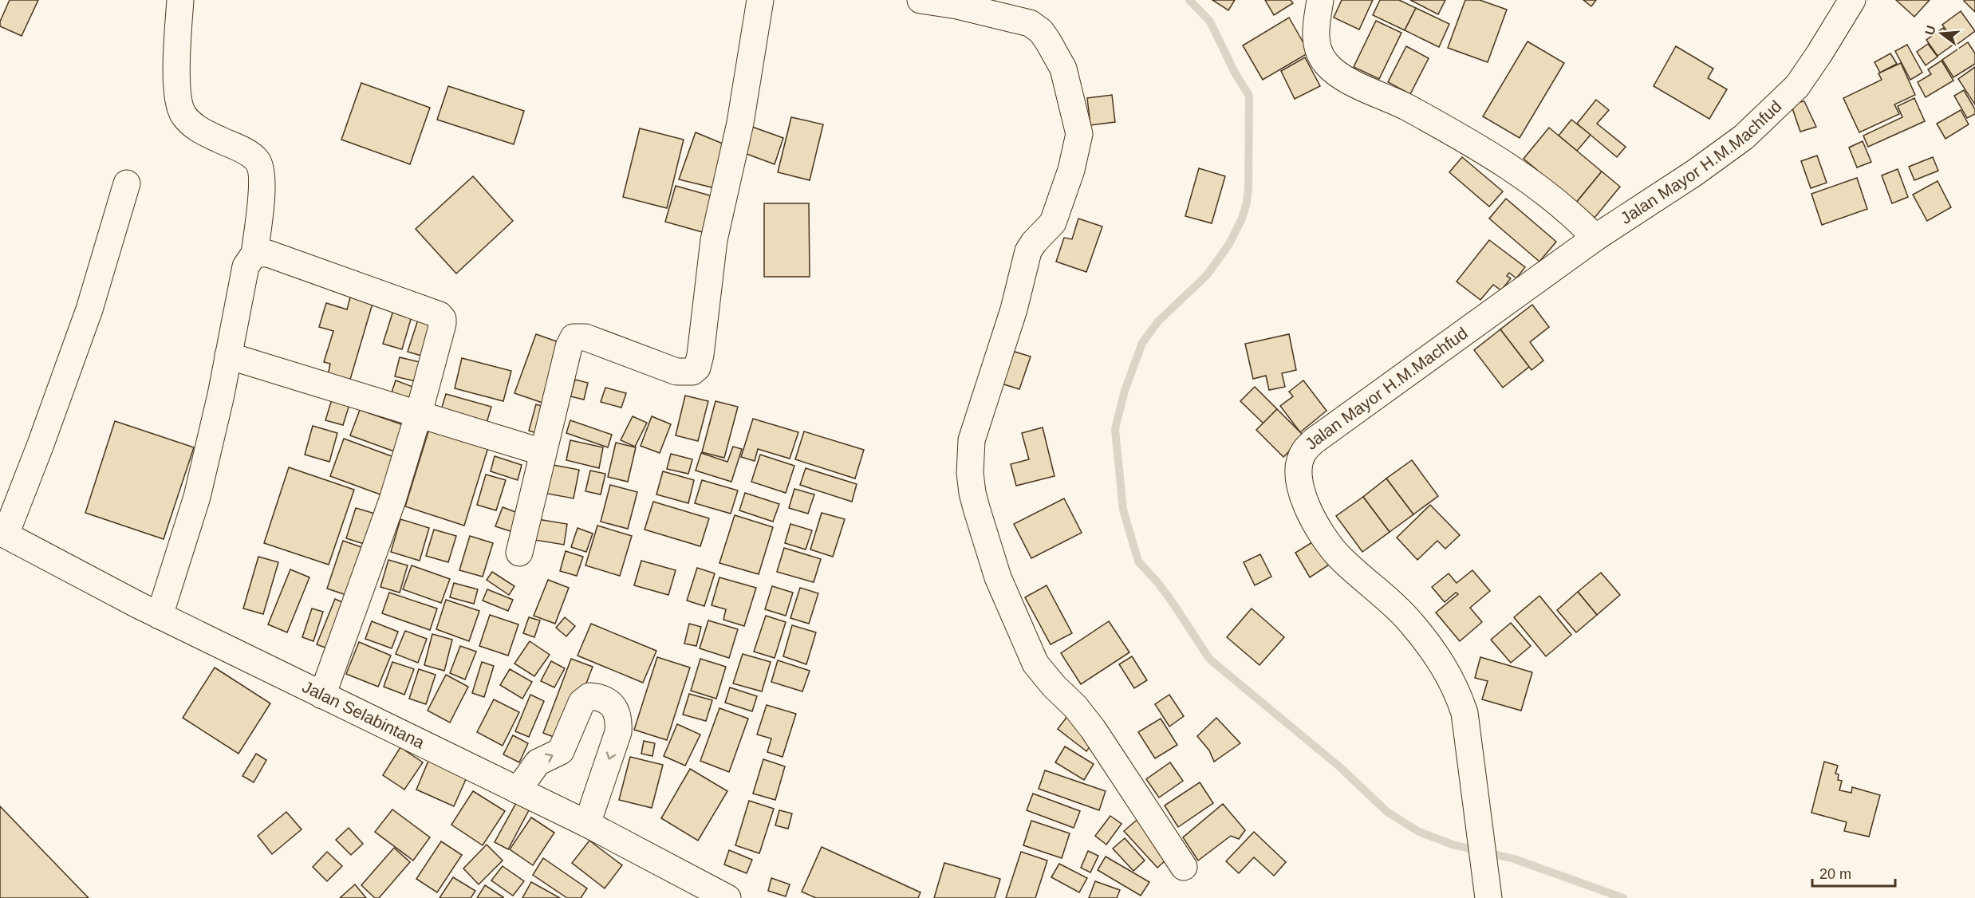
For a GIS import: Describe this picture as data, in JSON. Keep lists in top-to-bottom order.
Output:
{
  "streets": {
    "street": ["Jalan Mayor H.M.Machfud", "Jalan Selabintana"]
  },
  "scale_bar": "20 m",
  "north": "left"
}
